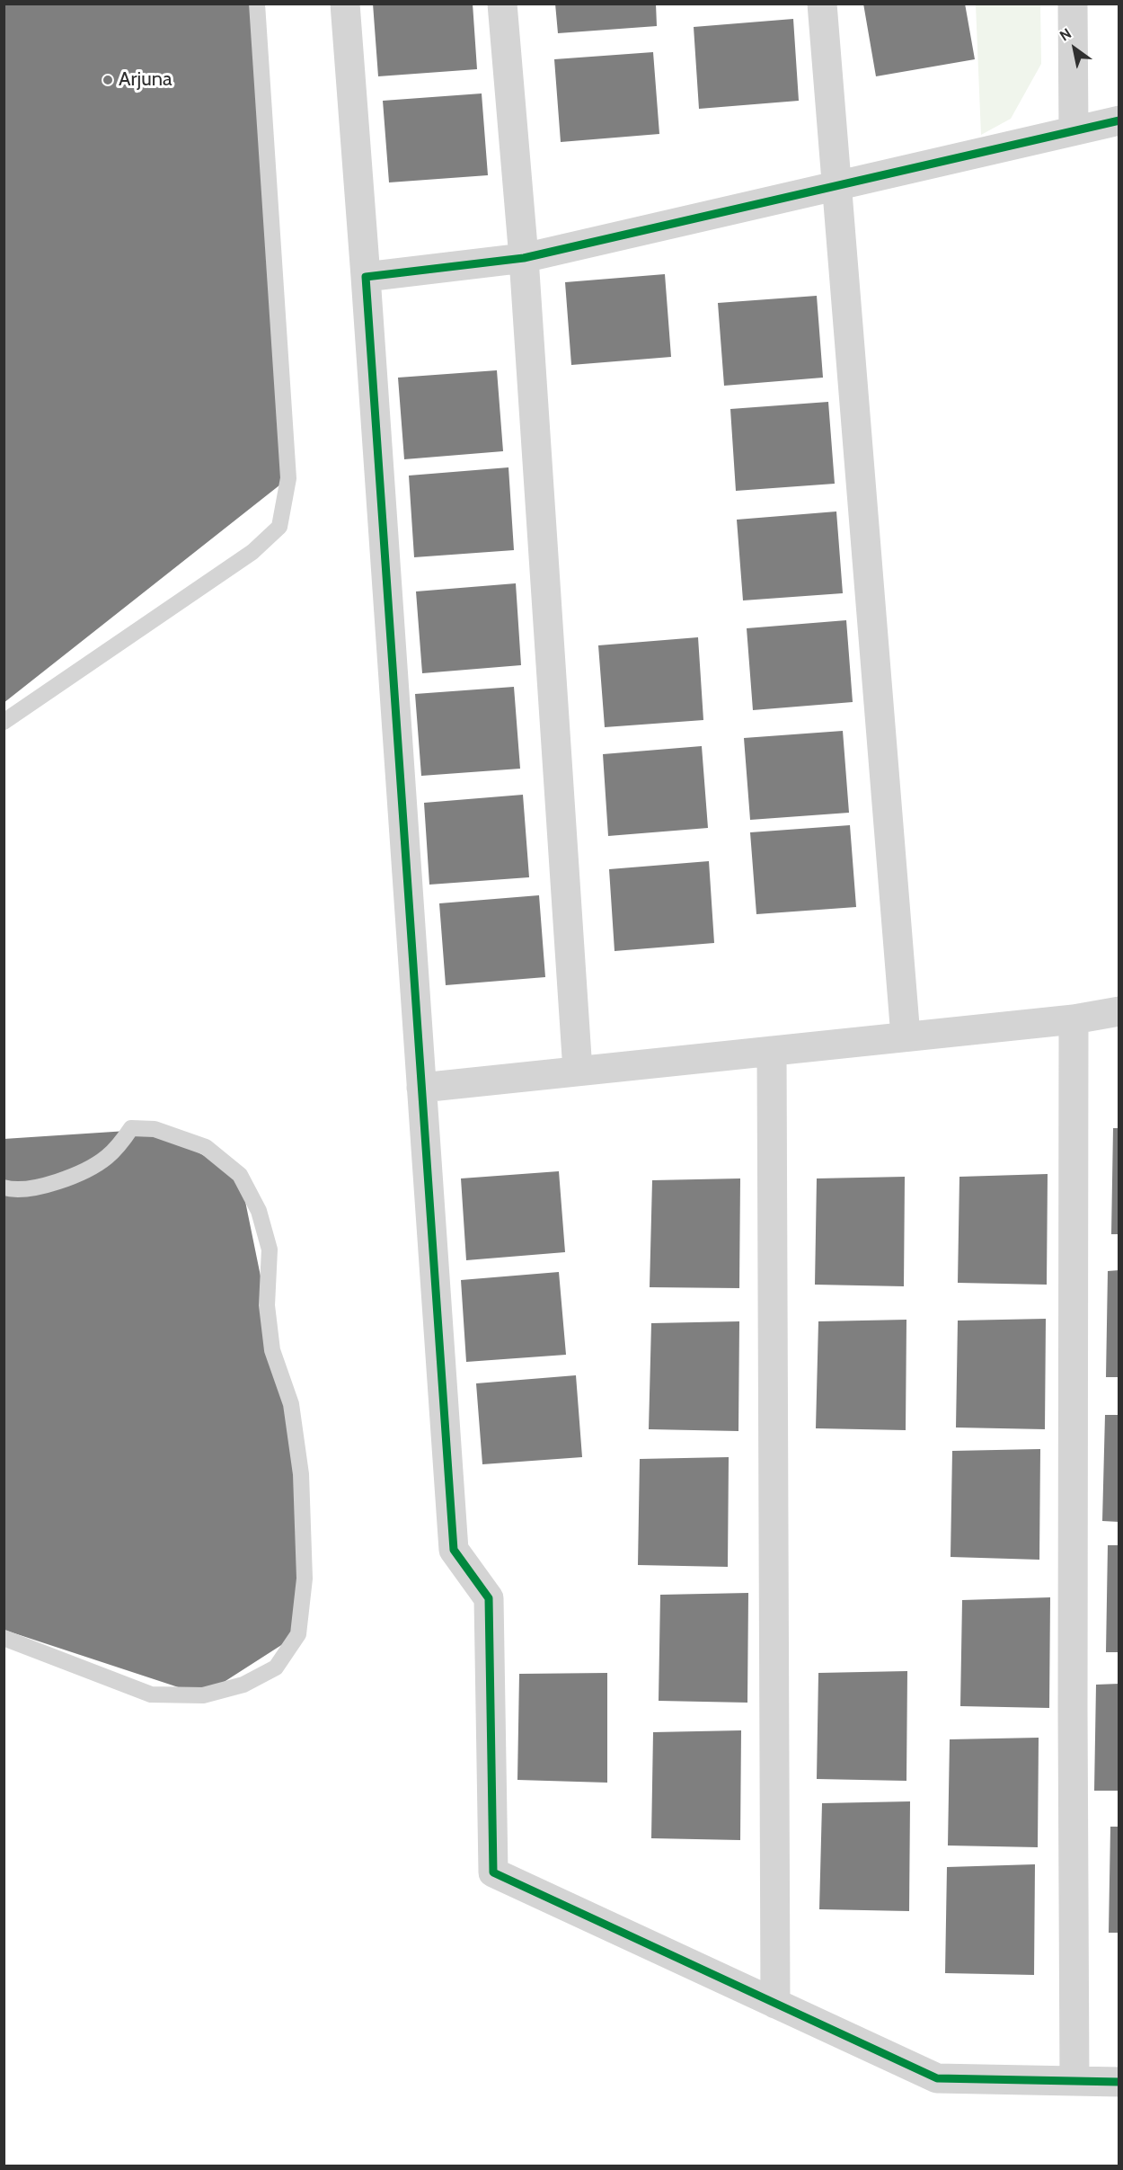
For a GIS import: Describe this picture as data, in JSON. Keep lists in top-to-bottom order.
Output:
{
  "places": ["Arjuna"],
  "north": "top left"
}
